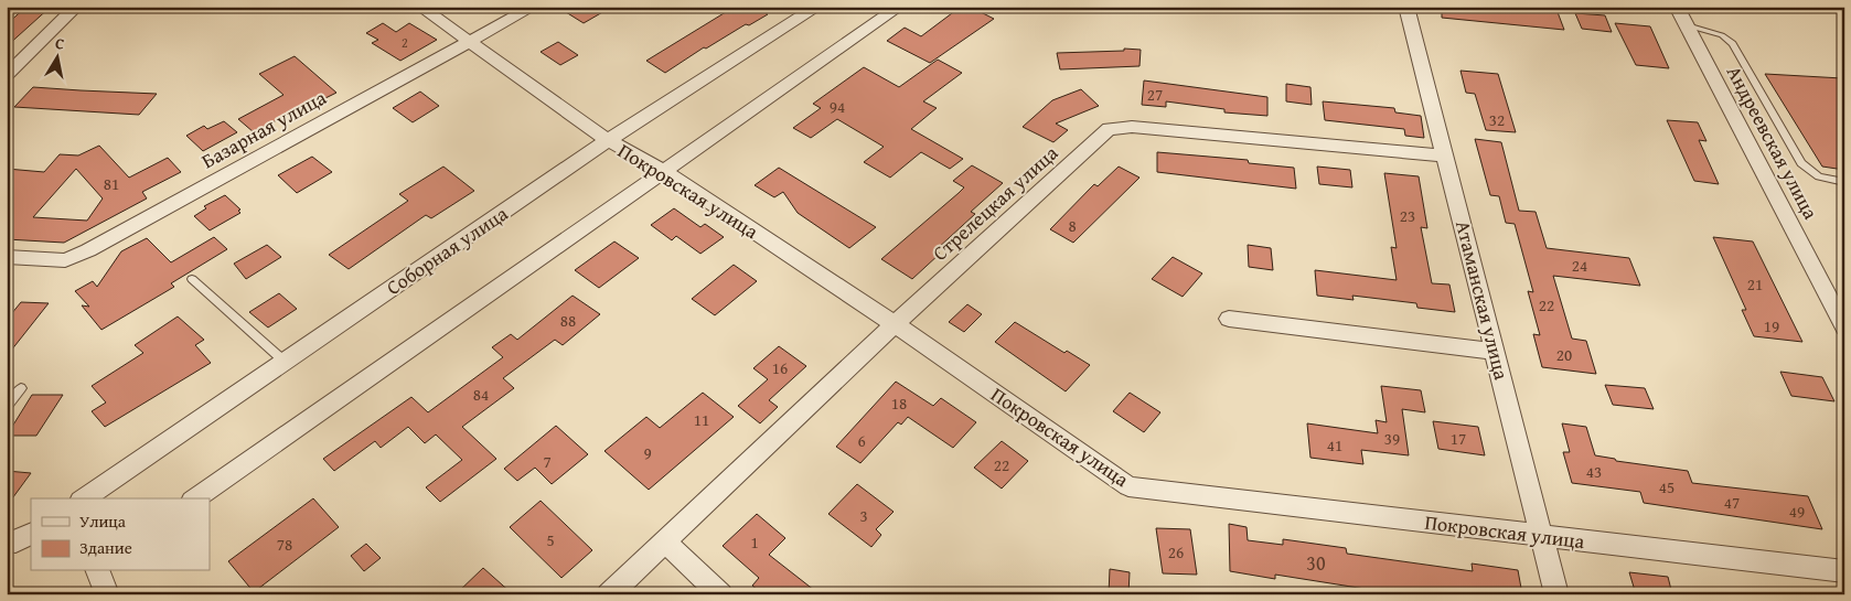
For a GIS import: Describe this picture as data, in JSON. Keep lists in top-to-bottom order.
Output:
{
  "streets": {
    "street": [
      "Базарная улица",
      "Андреевская улица",
      "Покровская улица",
      "Стрелецкая улица",
      "Соборная улица",
      "Атаманская улица"
    ]
  },
  "crossings": [
    ["Базарная улица", "Покровская улица"],
    ["Покровская улица", "Стрелецкая улица"],
    ["Покровская улица", "Соборная улица"],
    ["Покровская улица", "Атаманская улица"],
    ["Стрелецкая улица", "Атаманская улица"]
  ],
  "house_numbers": [
    "2",
    "27",
    "94",
    "32",
    "81",
    "23",
    "8",
    "24",
    "21",
    "22",
    "88",
    "19",
    "20",
    "16",
    "84",
    "18",
    "11",
    "39",
    "17",
    "6",
    "41",
    "9",
    "7",
    "22",
    "43",
    "45",
    "47",
    "49",
    "3",
    "5",
    "1",
    "78",
    "26",
    "30"
  ],
  "legend": ["Улица", "Здание"],
  "north": "top"
}
